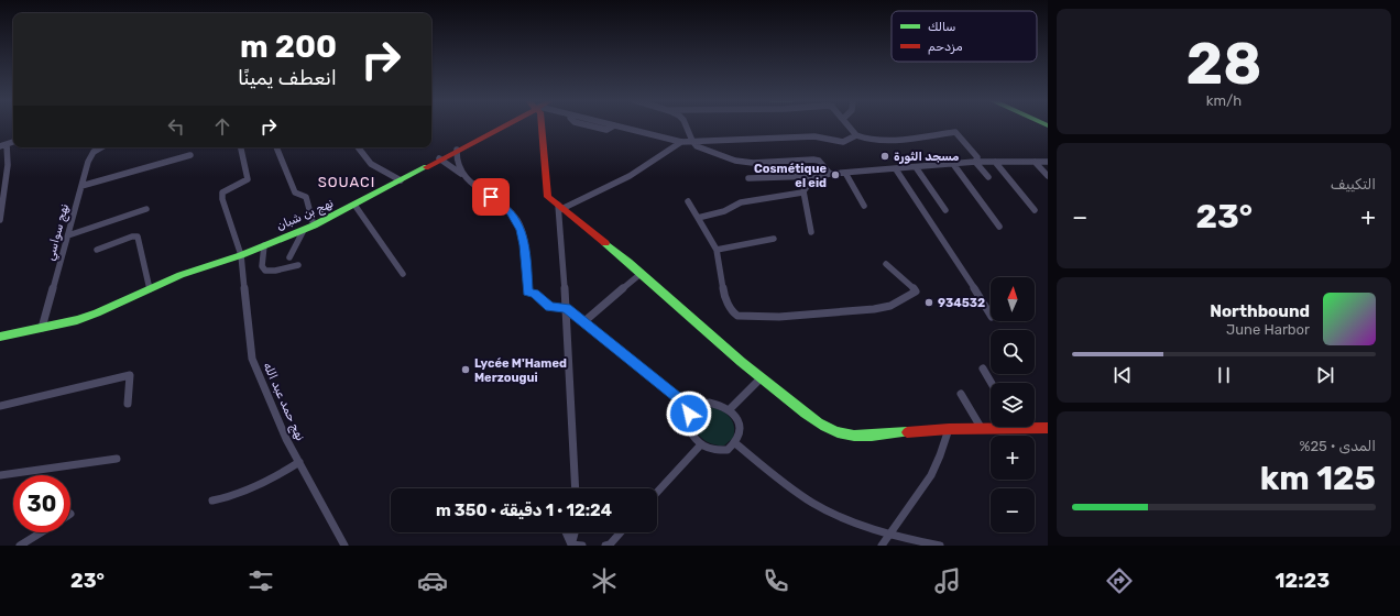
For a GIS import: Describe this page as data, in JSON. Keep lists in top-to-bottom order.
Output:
{
  "streets": {
    "main road": ["نهج بن شبان"],
    "street": ["نهج سواسي", "نهج حمد عبد الله"]
  },
  "crossings": [
    ["نهج بن شبان", "نهج سواسي"],
    ["نهج بن شبان", "نهج حمد عبد الله"]
  ],
  "districts": ["SOUACI"],
  "places": [
    "مسجد الثورة",
    "Cosmétique el eid",
    "934532",
    "Lycée M'Hamed Merzougui"
  ],
  "legend": ["سالك", "مزدحم"],
  "north": "top",
  "page": {
    "tile": [
      ["28", "km/h"],
      "التكييف",
      ["المدى · 25%", "125 km"]
    ],
    "turn": ["200 m", "انعطف يمينًا"],
    "heat": ["−", "23°", "+"],
    "map_buttons": ["+", "−"],
    "song": ["Northbound", "June Harbor"],
    "limit": "30",
    "trip": "12:24 · 1 دقيقة · 350 m",
    "tabs": ["12:23", "23°"]
  }
}
